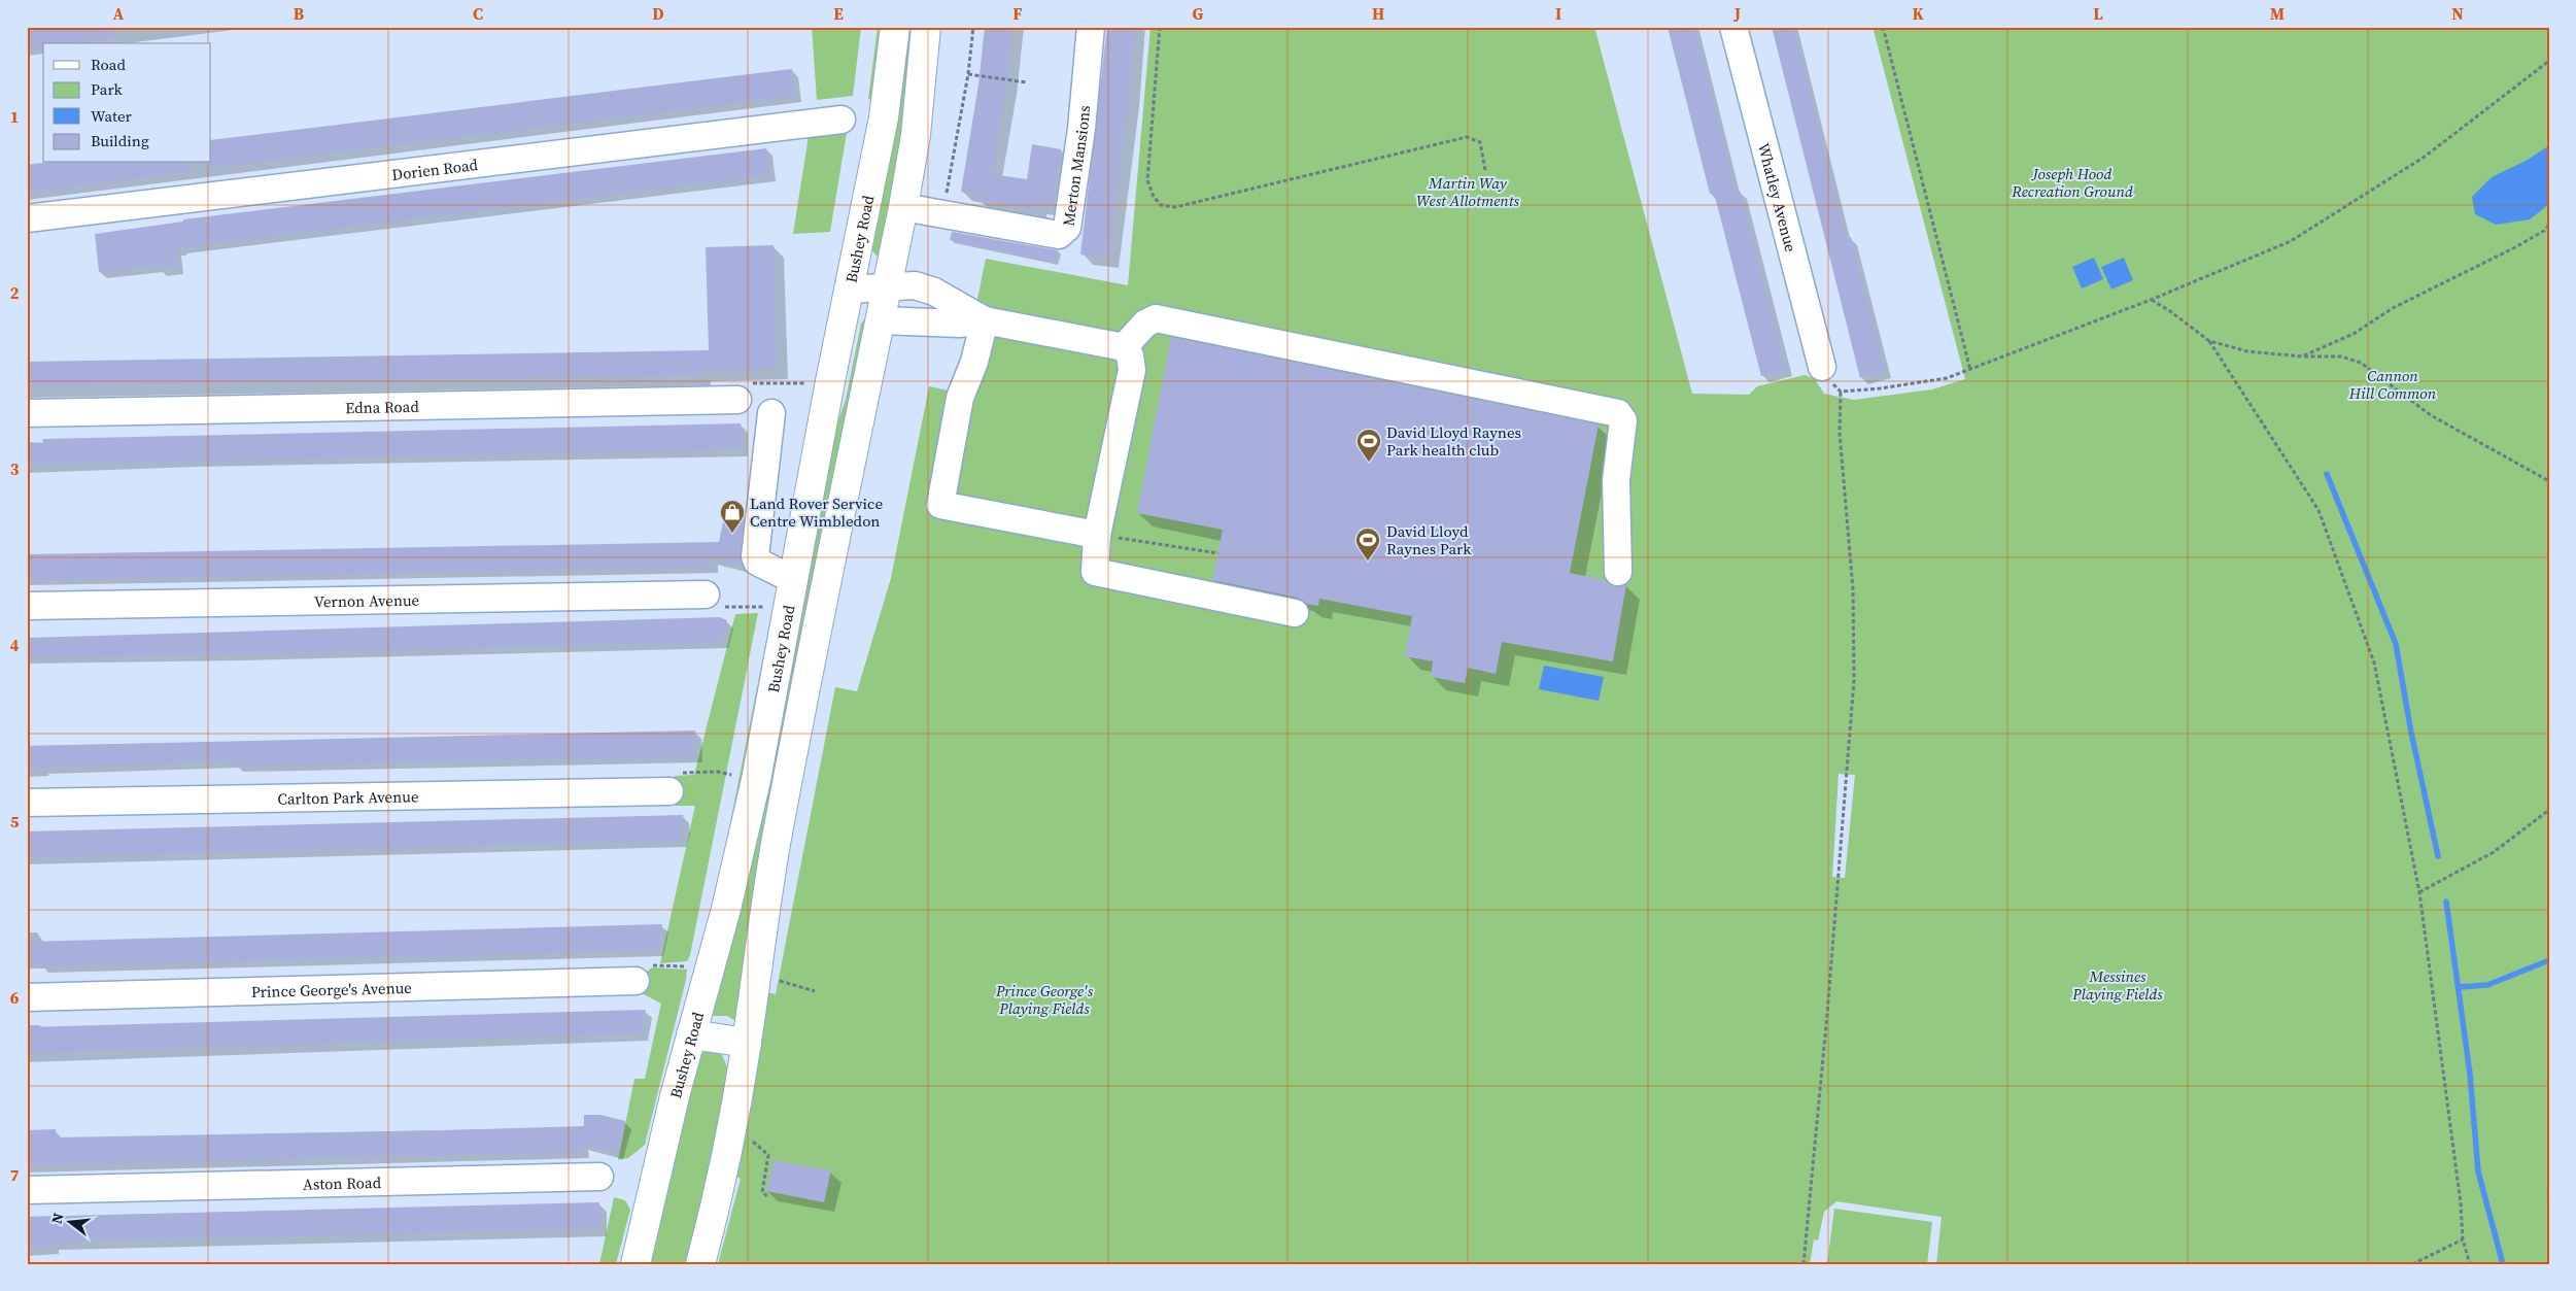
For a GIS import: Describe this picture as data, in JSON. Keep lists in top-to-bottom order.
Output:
{
  "streets": {
    "main road": ["Bushey Road"],
    "street": [
      "Merton Mansions",
      "Dorien Road",
      "Whatley Avenue",
      "Edna Road",
      "Vernon Avenue",
      "Carlton Park Avenue",
      "Prince George's Avenue",
      "Aston Road"
    ]
  },
  "crossings": [
    ["Merton Mansions", "Bushey Road"]
  ],
  "parks": [
    "Joseph Hood Recreation Ground",
    "Martin Way West Allotments",
    "Cannon Hill Common",
    "Messines Playing Fields",
    "Prince George's Playing Fields"
  ],
  "places": {
    "sports": ["David Lloyd Raynes Park health club", "David Lloyd Raynes Park"],
    "shop": ["Land Rover Service Centre Wimbledon"]
  },
  "legend": [
    "Road",
    "Park",
    "Water",
    "Building"
  ],
  "north": "left",
  "grid": {
    "columns": [
      "A",
      "B",
      "C",
      "D",
      "E",
      "F",
      "G",
      "H",
      "I",
      "J",
      "K",
      "L",
      "M",
      "N"
    ],
    "rows": [
      "1",
      "2",
      "3",
      "4",
      "5",
      "6",
      "7"
    ]
  }
}
